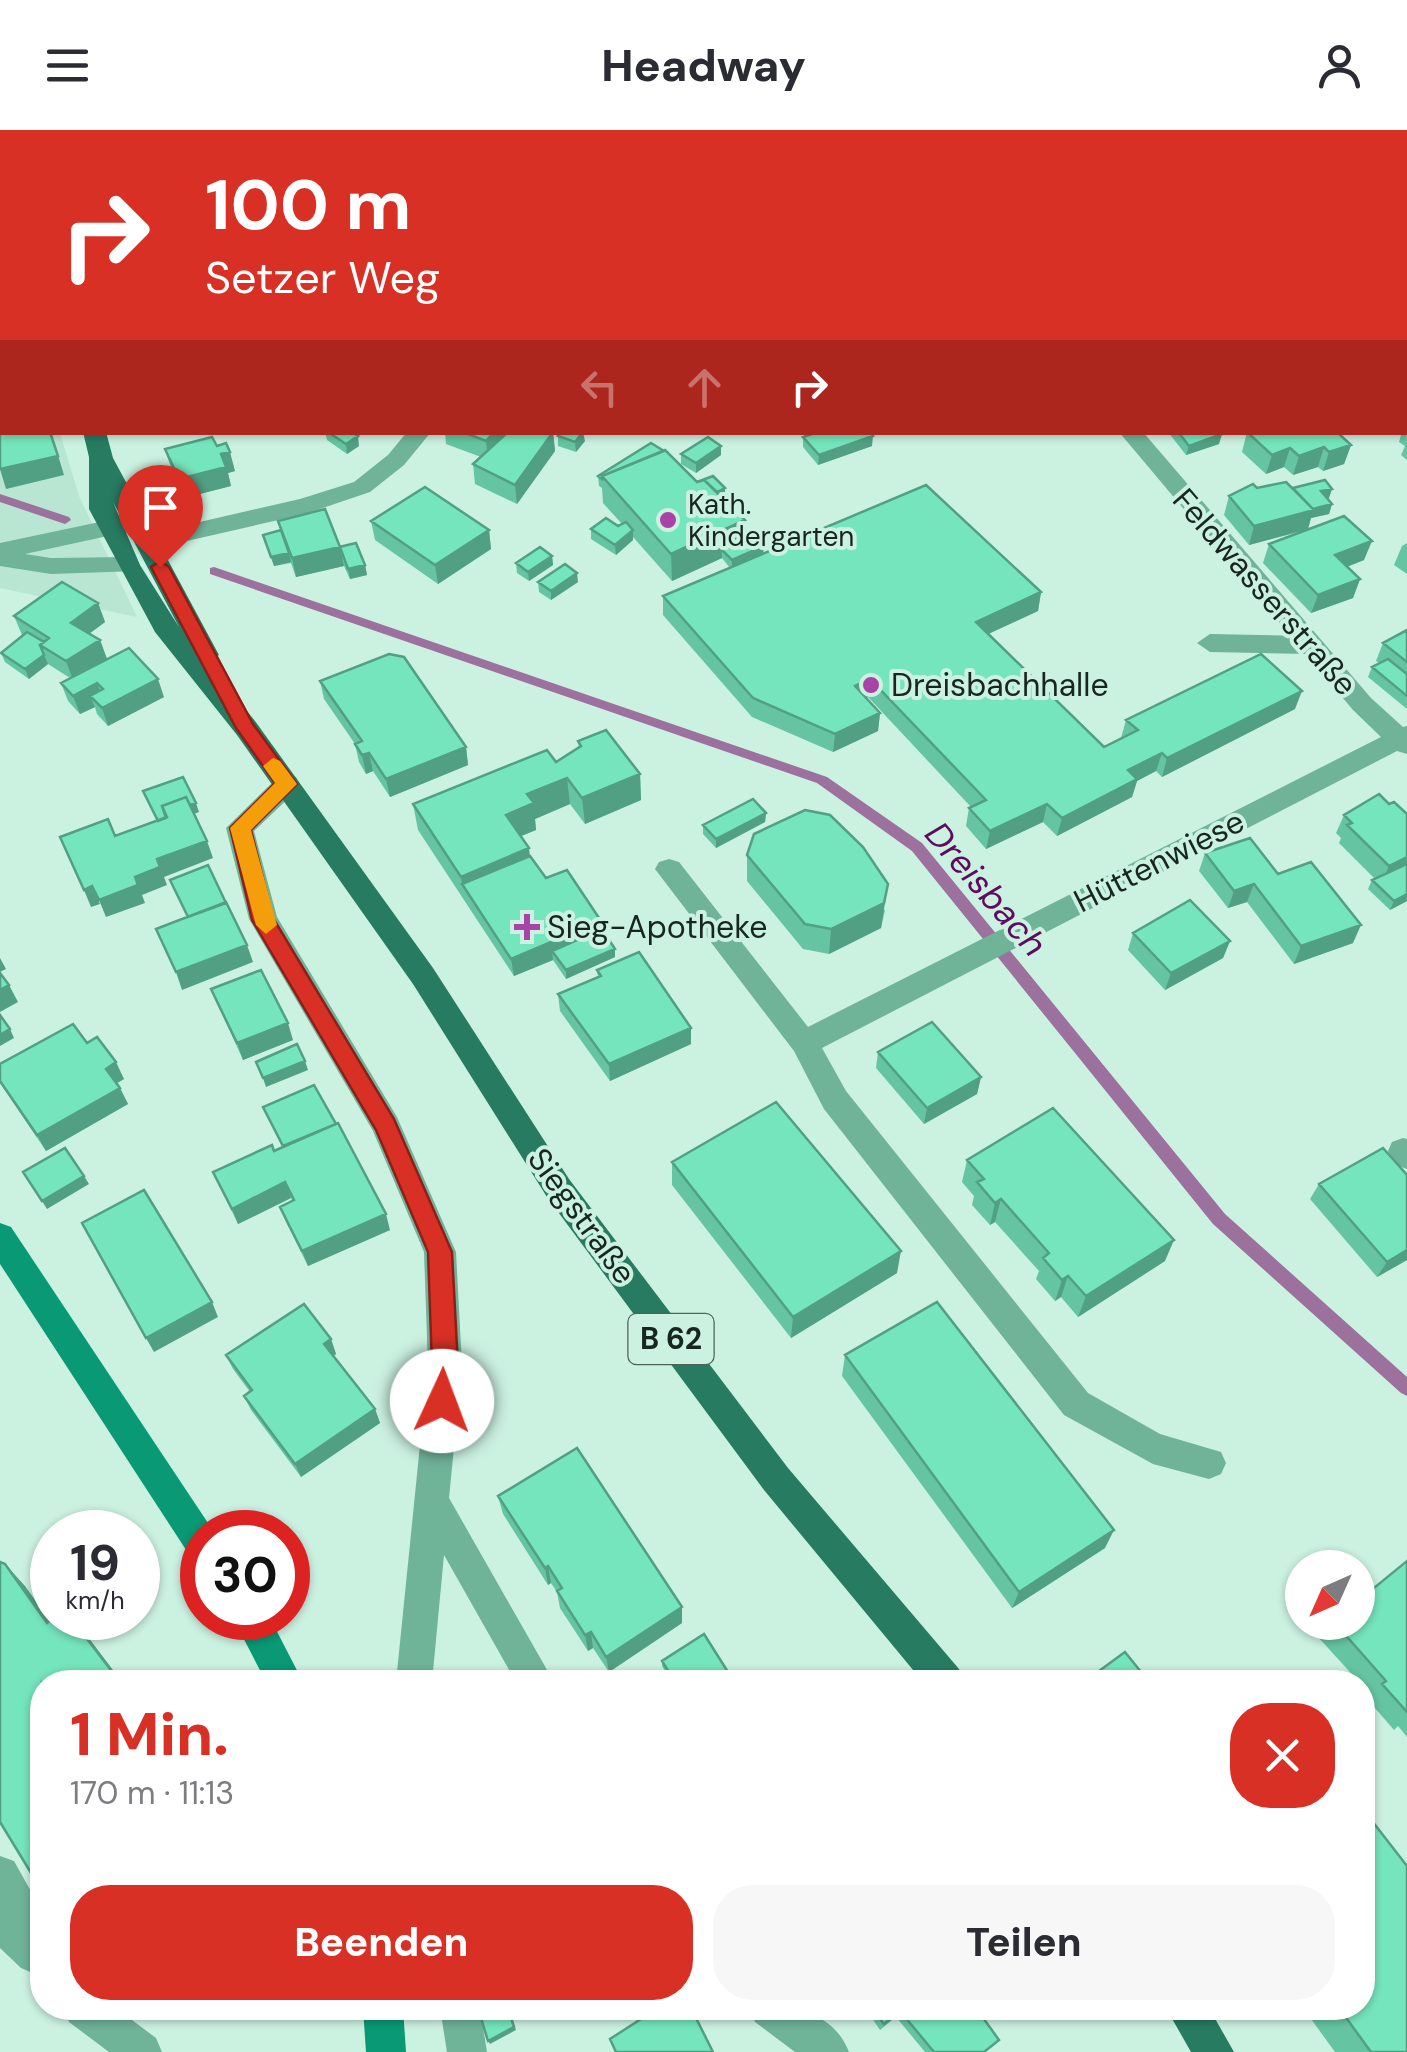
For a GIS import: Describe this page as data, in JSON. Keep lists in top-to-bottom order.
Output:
{
  "streets": {
    "main road": ["Siegstraße", "B 62"],
    "street": ["Feldwasserstraße", "Hüttenwiese"]
  },
  "crossings": [
    ["Feldwasserstraße", "Hüttenwiese"]
  ],
  "water": ["Dreisbach"],
  "places": {
    "other": ["Kath. Kindergarten", "Dreisbachhalle"],
    "health": ["Sieg-Apotheke"]
  },
  "north": "bottom left",
  "page": {
    "header": "Headway",
    "turn": ["100 m", "Setzer Weg"],
    "speed": "19 km/h",
    "limit": "30",
    "heading": ["1 Min.", "170 m · 11:13"],
    "buttons": ["Beenden", "Teilen"]
  }
}
